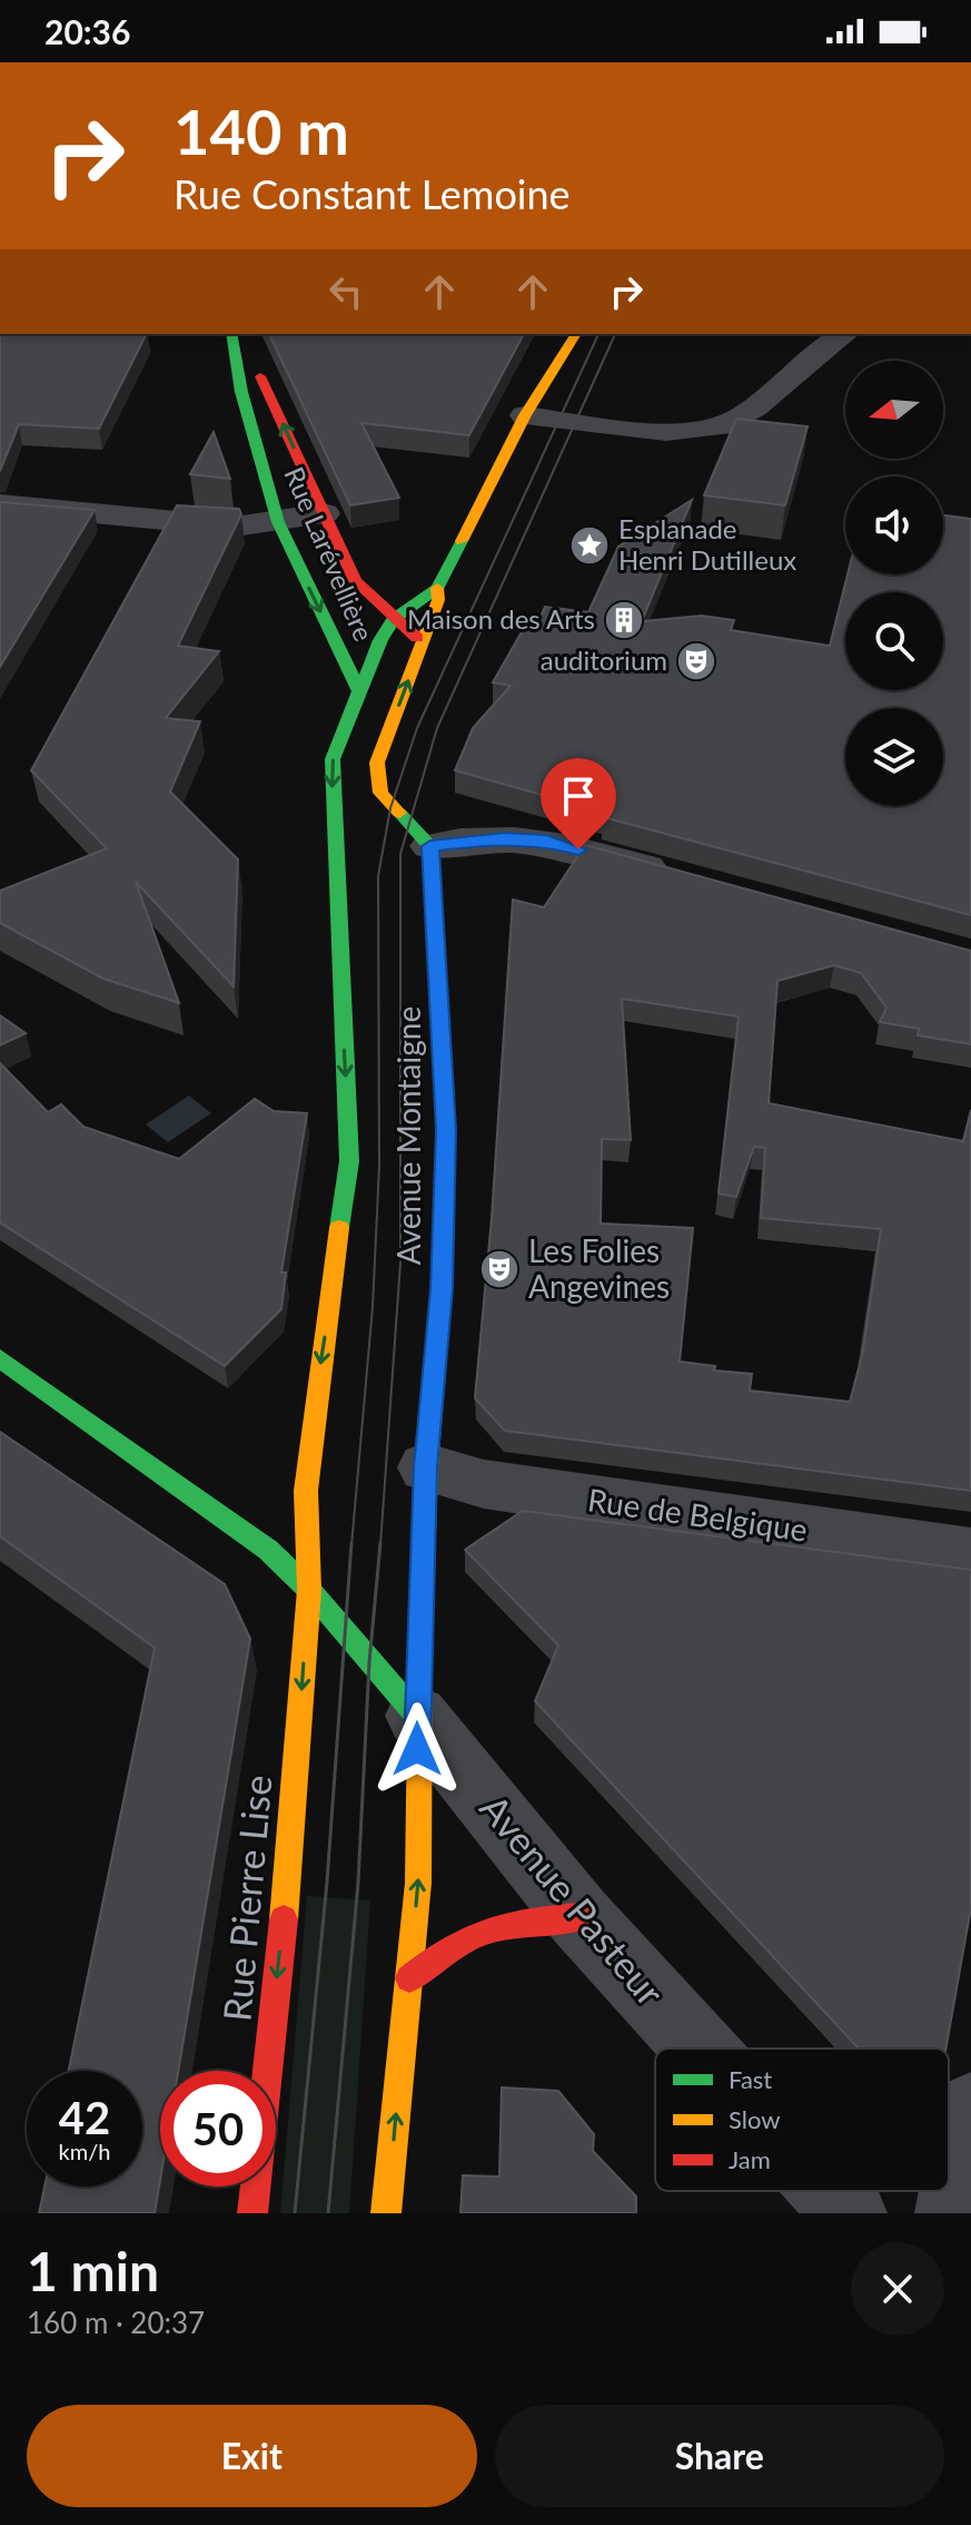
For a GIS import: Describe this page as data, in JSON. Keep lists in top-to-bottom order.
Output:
{
  "streets": {
    "main road": [
      "Rue Larévellière",
      "Avenue Montaigne",
      "Rue Pierre Lise",
      "Avenue Pasteur"
    ],
    "street": ["Rue de Belgique"]
  },
  "crossings": [
    ["Rue Larévellière", "Avenue Montaigne"],
    ["Avenue Montaigne", "Rue de Belgique"],
    ["Avenue Montaigne", "Rue Pierre Lise"],
    ["Avenue Montaigne", "Avenue Pasteur"],
    ["Rue Pierre Lise", "Avenue Pasteur"]
  ],
  "places": {
    "place": ["Esplanade Henri Dutilleux"],
    "building": ["Maison des Arts"],
    "theatre": ["auditorium", "Les Folies Angevines"]
  },
  "legend": ["Fast", "Slow", "Jam"],
  "north": "left",
  "page": {
    "status": "20:36",
    "turn": ["140 m", "Rue Constant Lemoine"],
    "speed": "42 km/h",
    "limit": "50",
    "heading": ["1 min", "160 m · 20:37"],
    "buttons": ["Exit", "Share"]
  }
}
